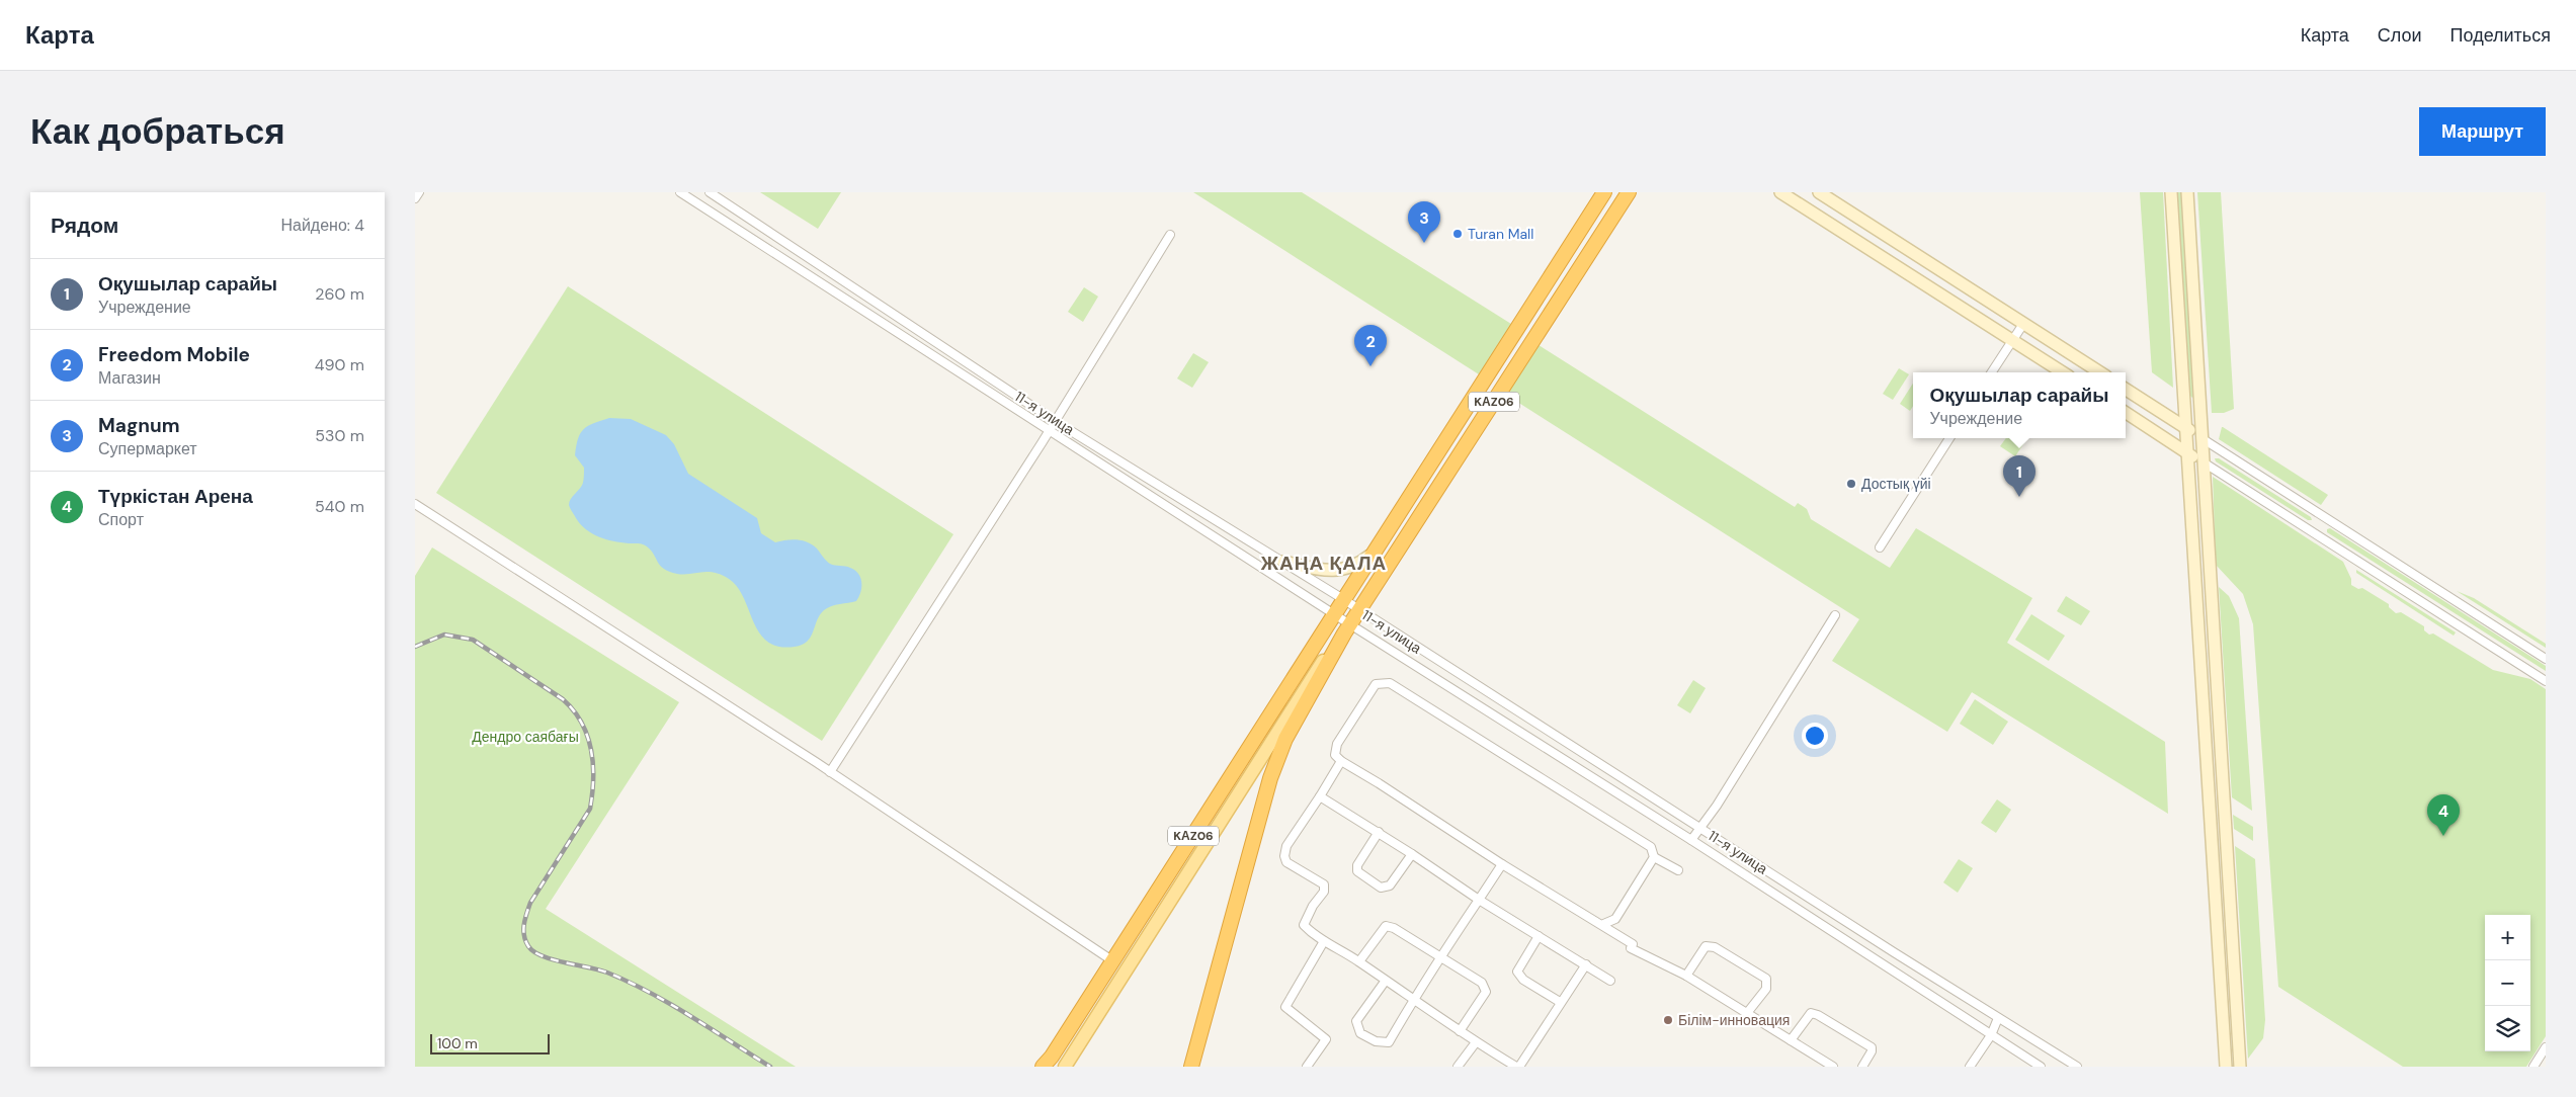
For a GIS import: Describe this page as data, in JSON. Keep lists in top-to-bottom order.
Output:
{
  "streets": {
    "highway": ["KАZ06"],
    "street": ["11-я улица"]
  },
  "crossings": [
    ["KАZ06", "11-я улица"]
  ],
  "districts": ["ЖАҢА ҚАЛА"],
  "parks": ["Дендро саябағы"],
  "places": ["Turan Mall", "Достық үйі", "Білім-инновация"],
  "scale_bar": "100 m",
  "page": {
    "header": "Карта",
    "nav": ["Карта", "Слои", "Поделиться"],
    "buttons": "Маршрут",
    "title": "Как добраться",
    "heading": ["Рядом", "Найдено: 4"],
    "pins": [
      "3",
      "2",
      "1",
      "4"
    ],
    "list": [
      {
        "mark": "1",
        "name": "Оқушылар сарайы",
        "note": "Учреждение",
        "value": "260 m"
      },
      {
        "mark": "2",
        "name": "Freedom Mobile",
        "note": "Магазин",
        "value": "490 m"
      },
      {
        "mark": "3",
        "name": "Magnum",
        "note": "Супермаркет",
        "value": "530 m"
      },
      {
        "mark": "4",
        "name": "Түркістан Арена",
        "note": "Спорт",
        "value": "540 m"
      }
    ],
    "popup": ["Оқушылар сарайы", "Учреждение"],
    "map_buttons": ["+", "−"],
    "scale": "100 m"
  }
}
